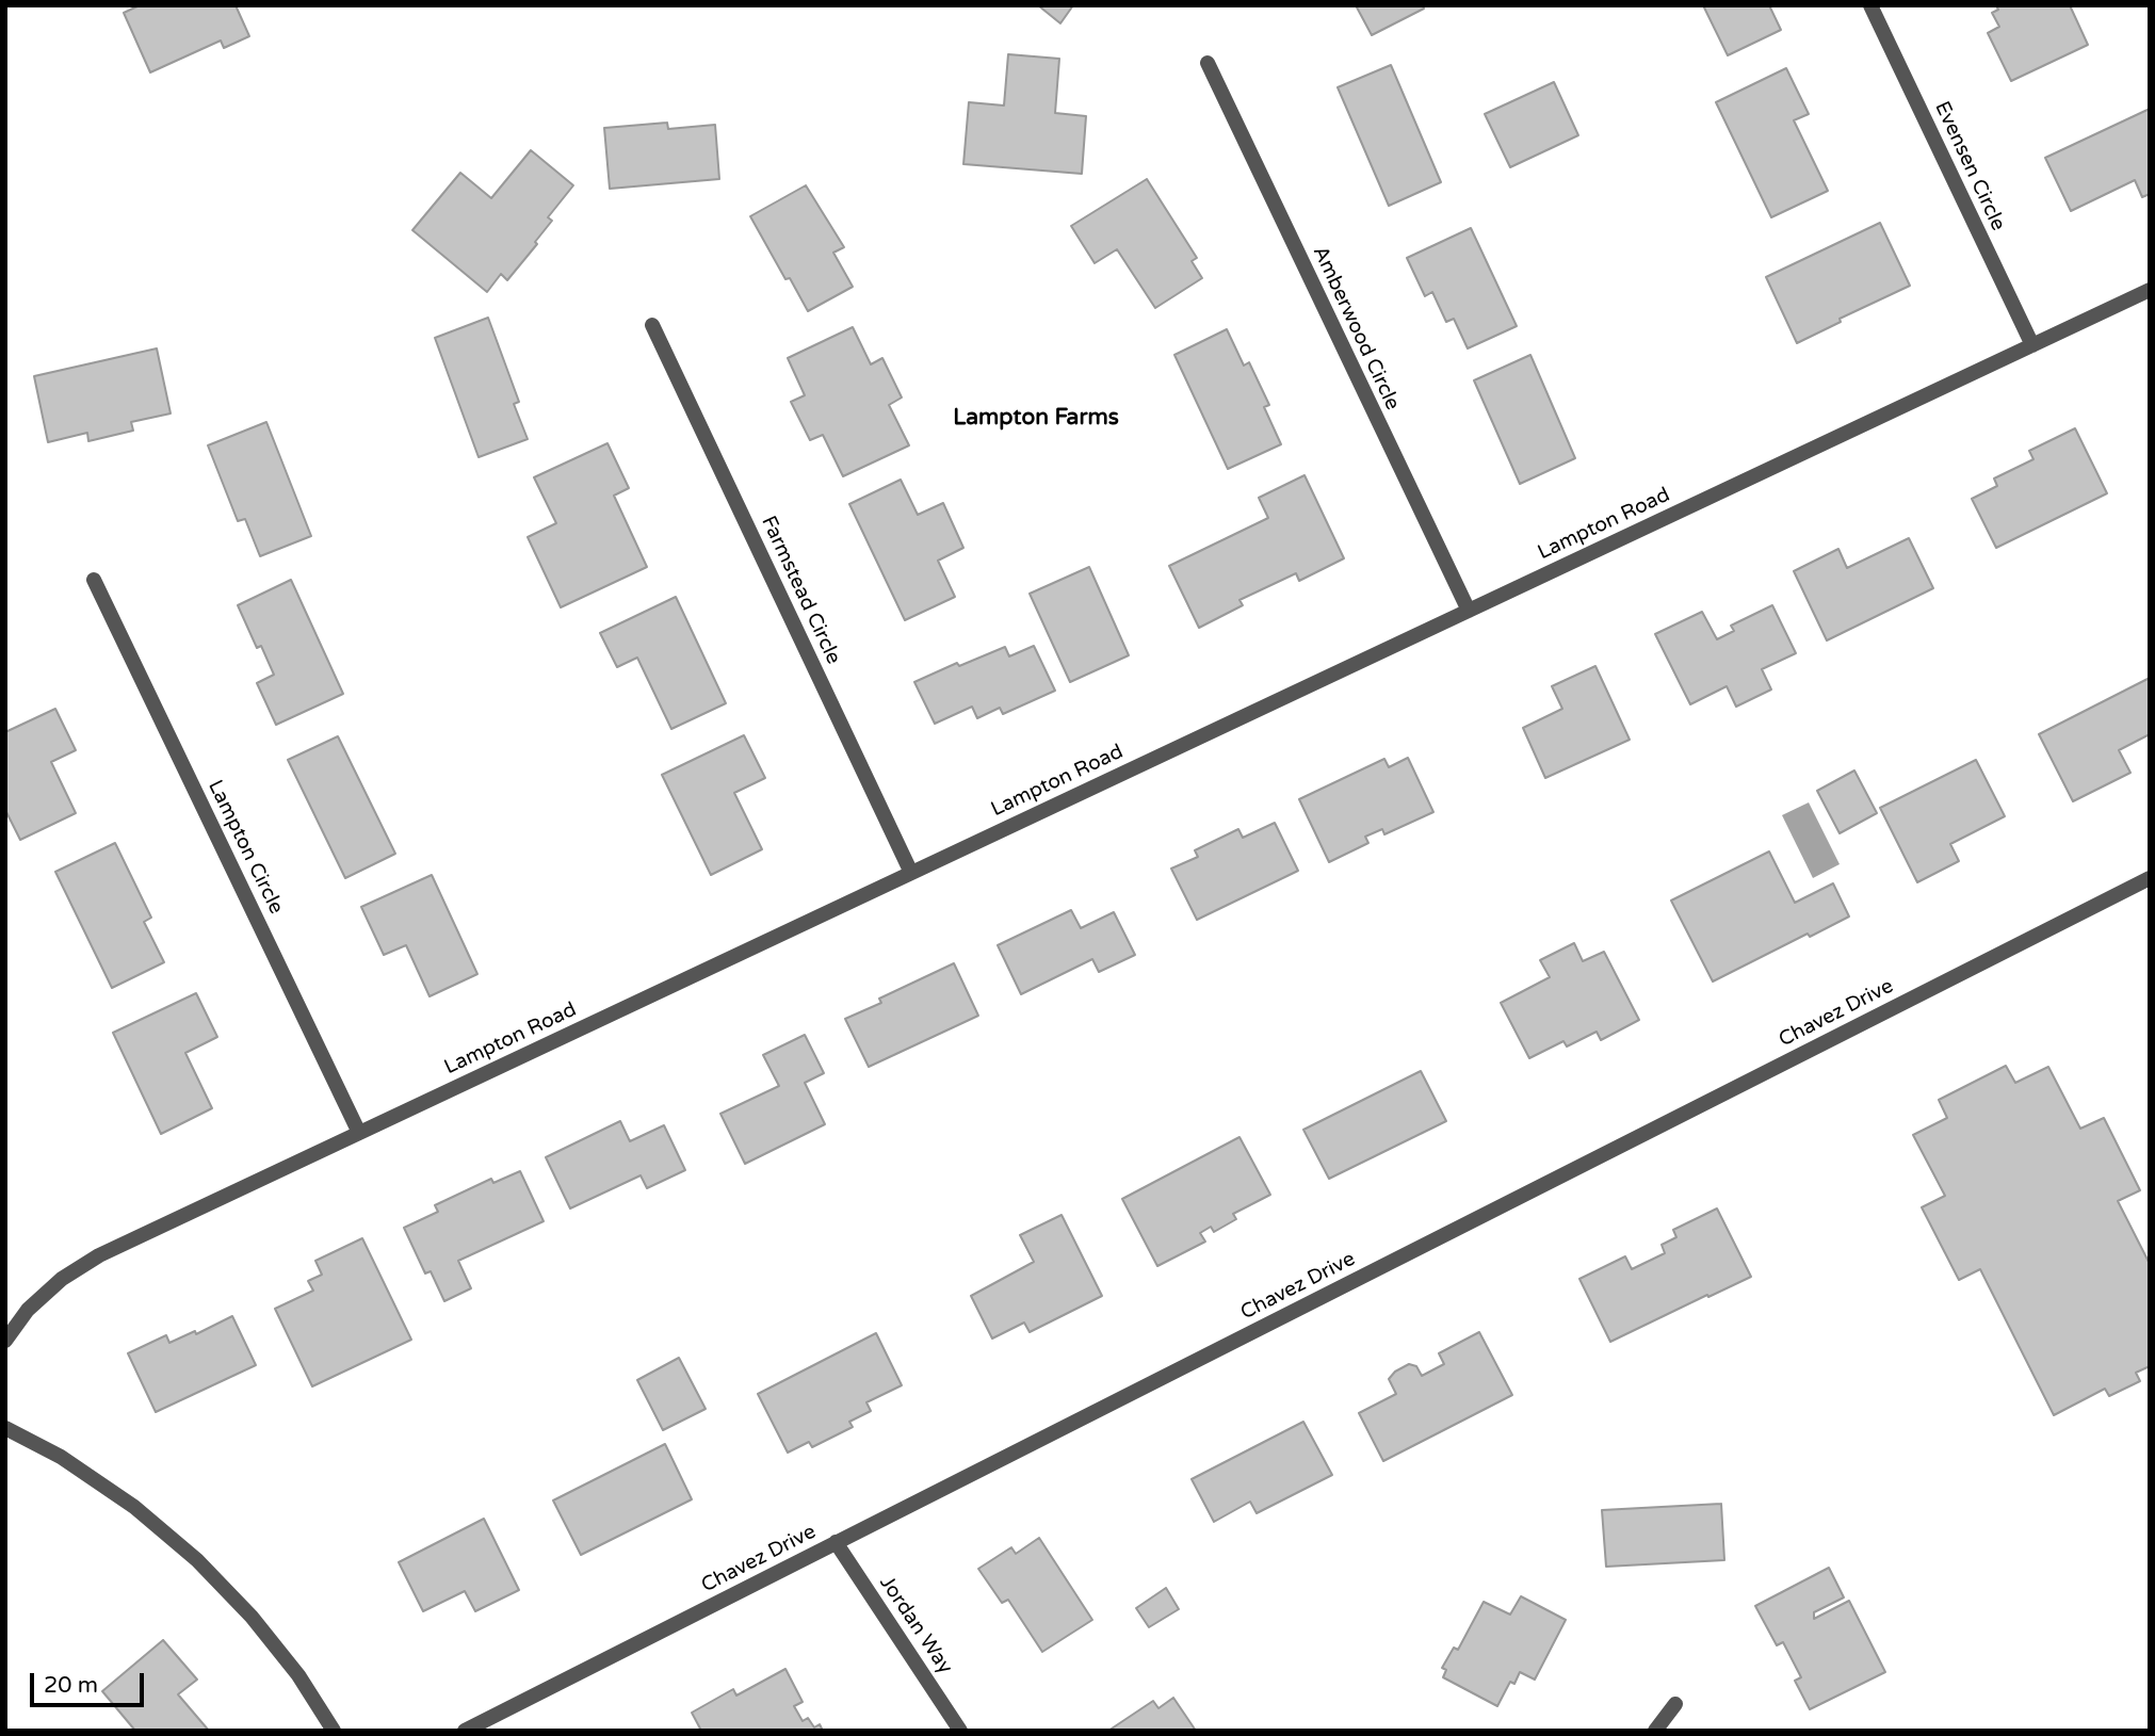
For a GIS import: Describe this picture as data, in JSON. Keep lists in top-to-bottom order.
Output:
{
  "streets": {
    "street": [
      "Evensen Circle",
      "Amberwood Circle",
      "Lampton Road",
      "Farmstead Circle",
      "Lampton Circle",
      "Chavez Drive",
      "Jordan Way"
    ]
  },
  "crossings": [
    ["Evensen Circle", "Lampton Road"],
    ["Amberwood Circle", "Lampton Road"],
    ["Lampton Road", "Farmstead Circle"],
    ["Lampton Road", "Lampton Circle"],
    ["Chavez Drive", "Jordan Way"]
  ],
  "districts": ["Lampton Farms"],
  "scale_bar": "20 m"
}
